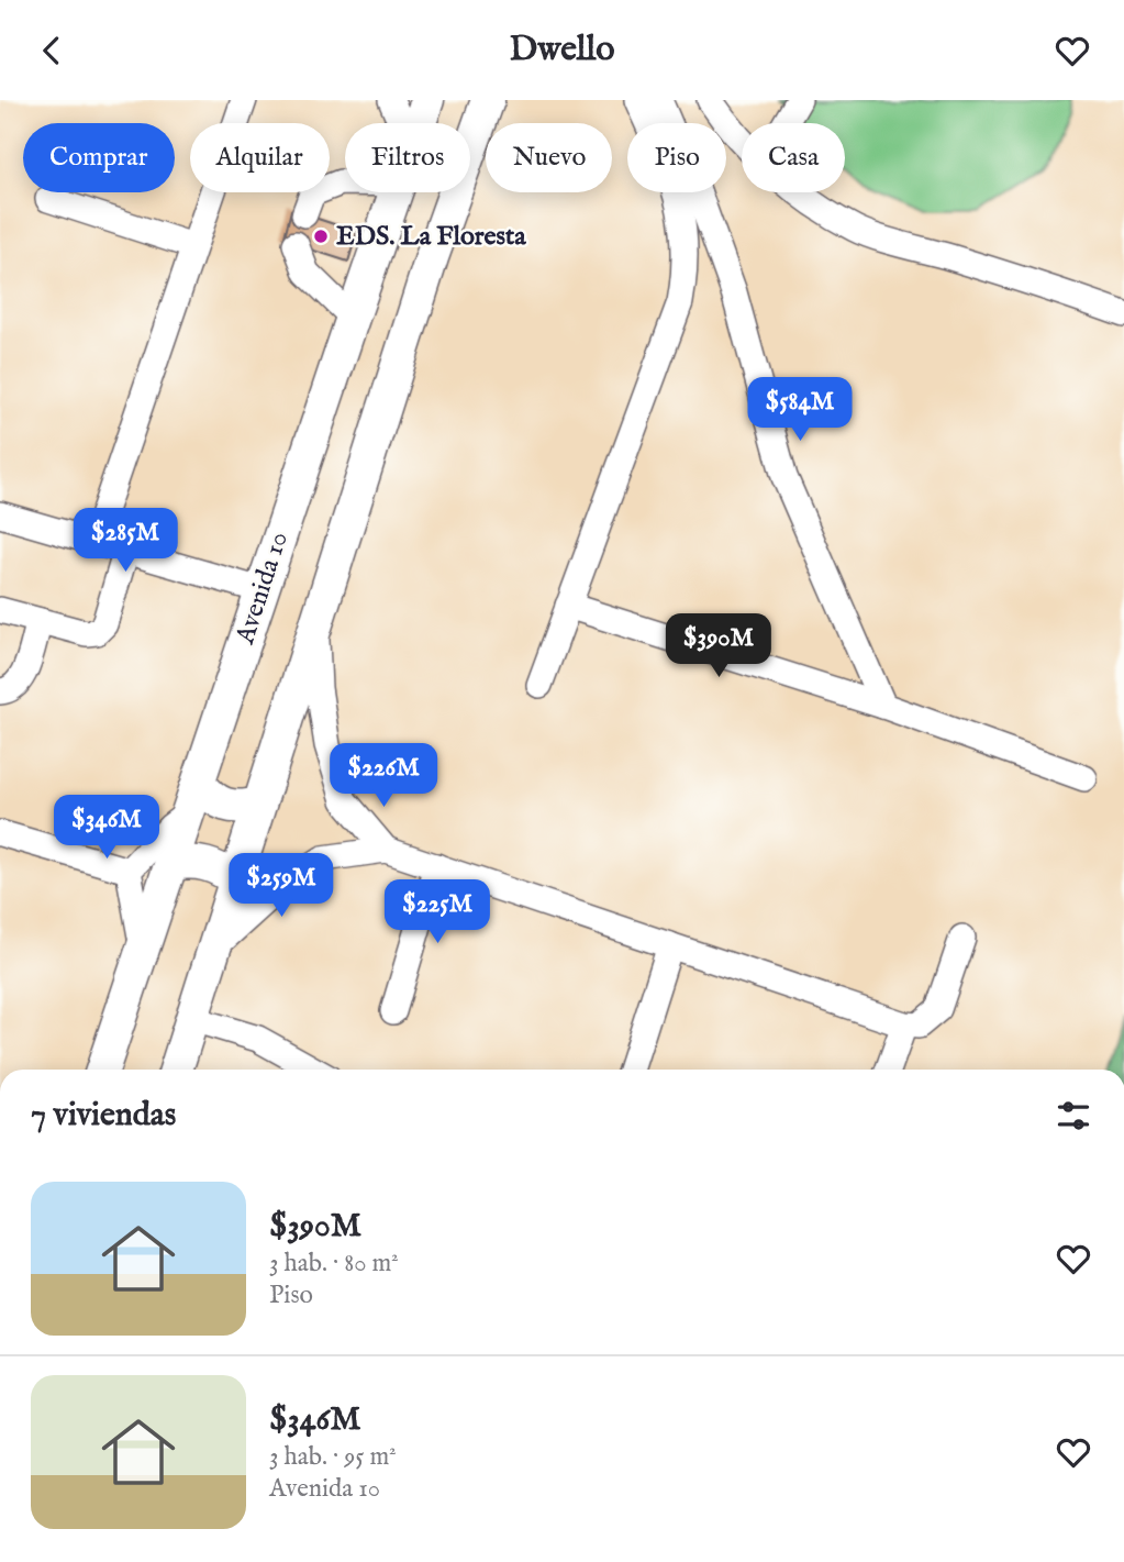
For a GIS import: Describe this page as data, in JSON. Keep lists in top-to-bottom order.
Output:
{
  "streets": {
    "main road": ["Avenida 10"]
  },
  "places": ["EDS. La Floresta"],
  "page": {
    "header": "Dwello",
    "chip": [
      "Comprar",
      "Alquilar",
      "Filtros",
      "Nuevo",
      "Piso",
      "Casa"
    ],
    "price": [
      "$584M",
      "$285M",
      "$390M",
      "$226M",
      "$346M",
      "$259M",
      "$225M"
    ],
    "heading": "7 viviendas",
    "list": [
      {
        "name": "$390M",
        "note": "3 hab. · 80 m² · Piso"
      },
      {
        "name": "$346M",
        "note": "3 hab. · 95 m² · Avenida 10"
      }
    ]
  }
}
